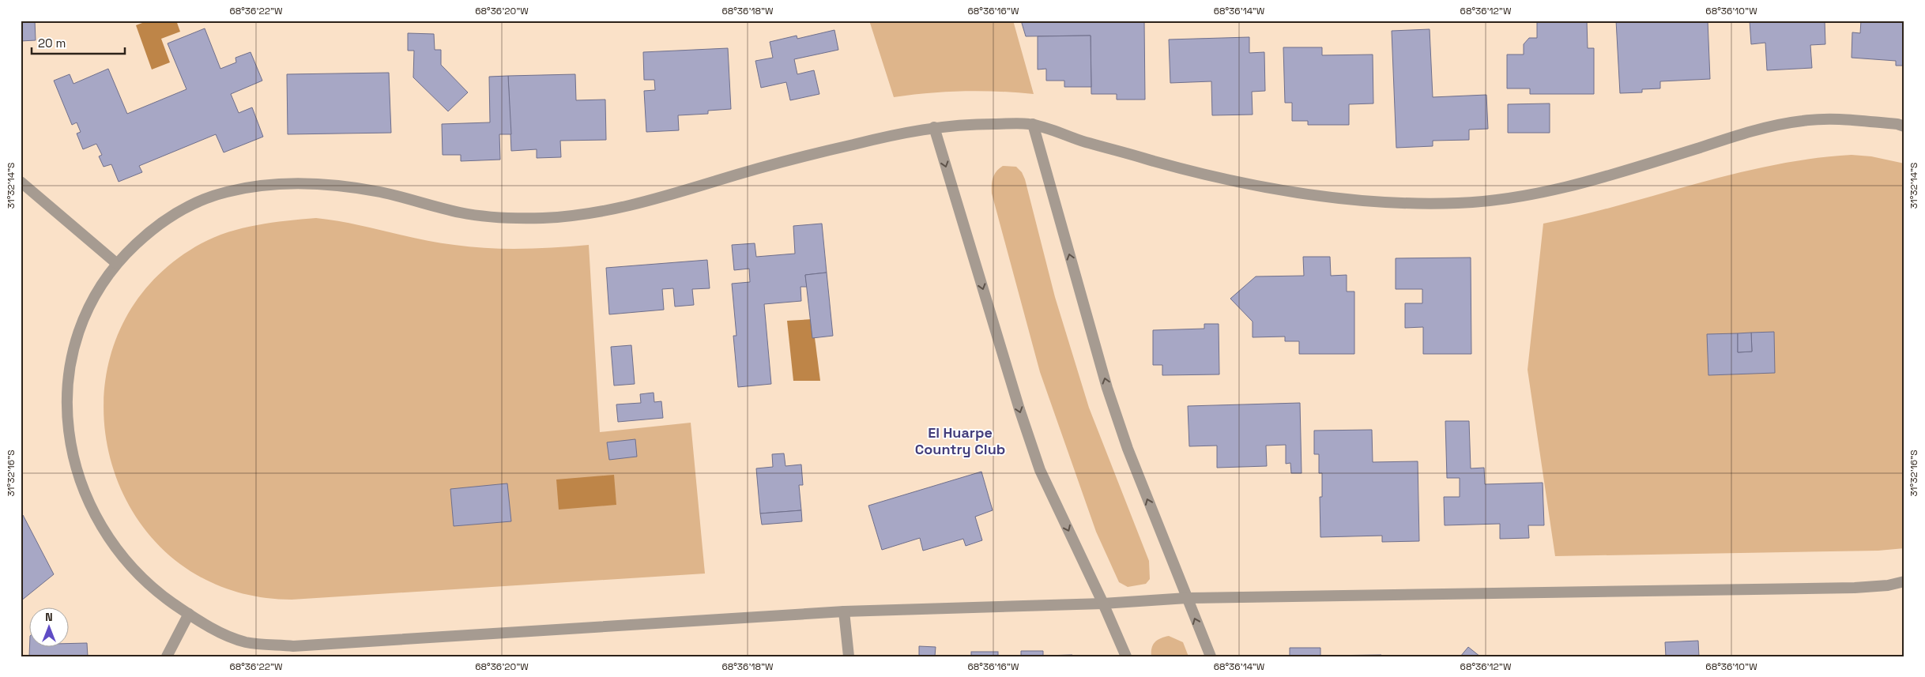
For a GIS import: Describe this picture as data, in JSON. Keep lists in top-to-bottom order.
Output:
{
  "districts": ["El Huarpe Country Club"],
  "scale_bar": "20 m",
  "north": "top",
  "coordinates": [
    "68°36'22\"W",
    "68°36'20\"W",
    "68°36'18\"W",
    "68°36'16\"W",
    "68°36'14\"W",
    "68°36'12\"W",
    "68°36'10\"W",
    "31°32'14\"S",
    "31°32'16\"S"
  ]
}
